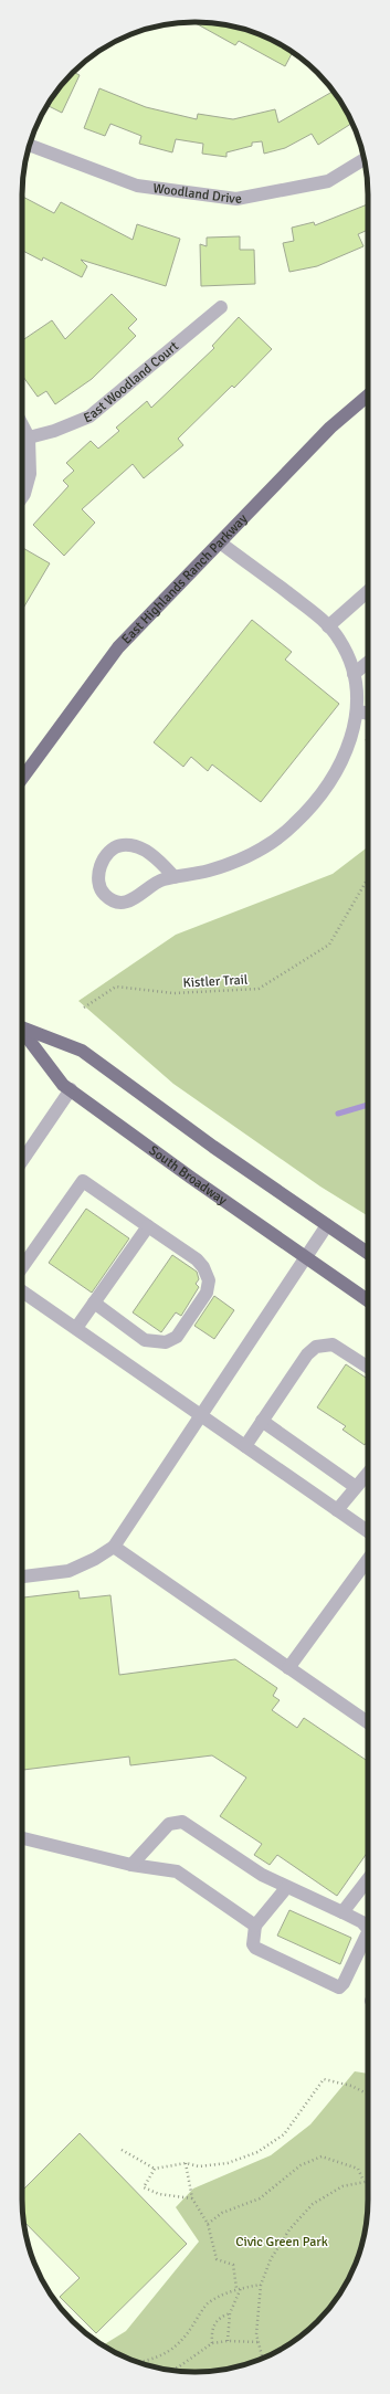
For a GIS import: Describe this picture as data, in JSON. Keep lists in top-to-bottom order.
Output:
{
  "streets": {
    "main road": ["East Highlands Ranch Parkway", "South Broadway"],
    "street": ["Woodland Drive", "East Woodland Court"],
    "path": ["Kistler Trail"]
  },
  "parks": ["Civic Green Park"]
}
